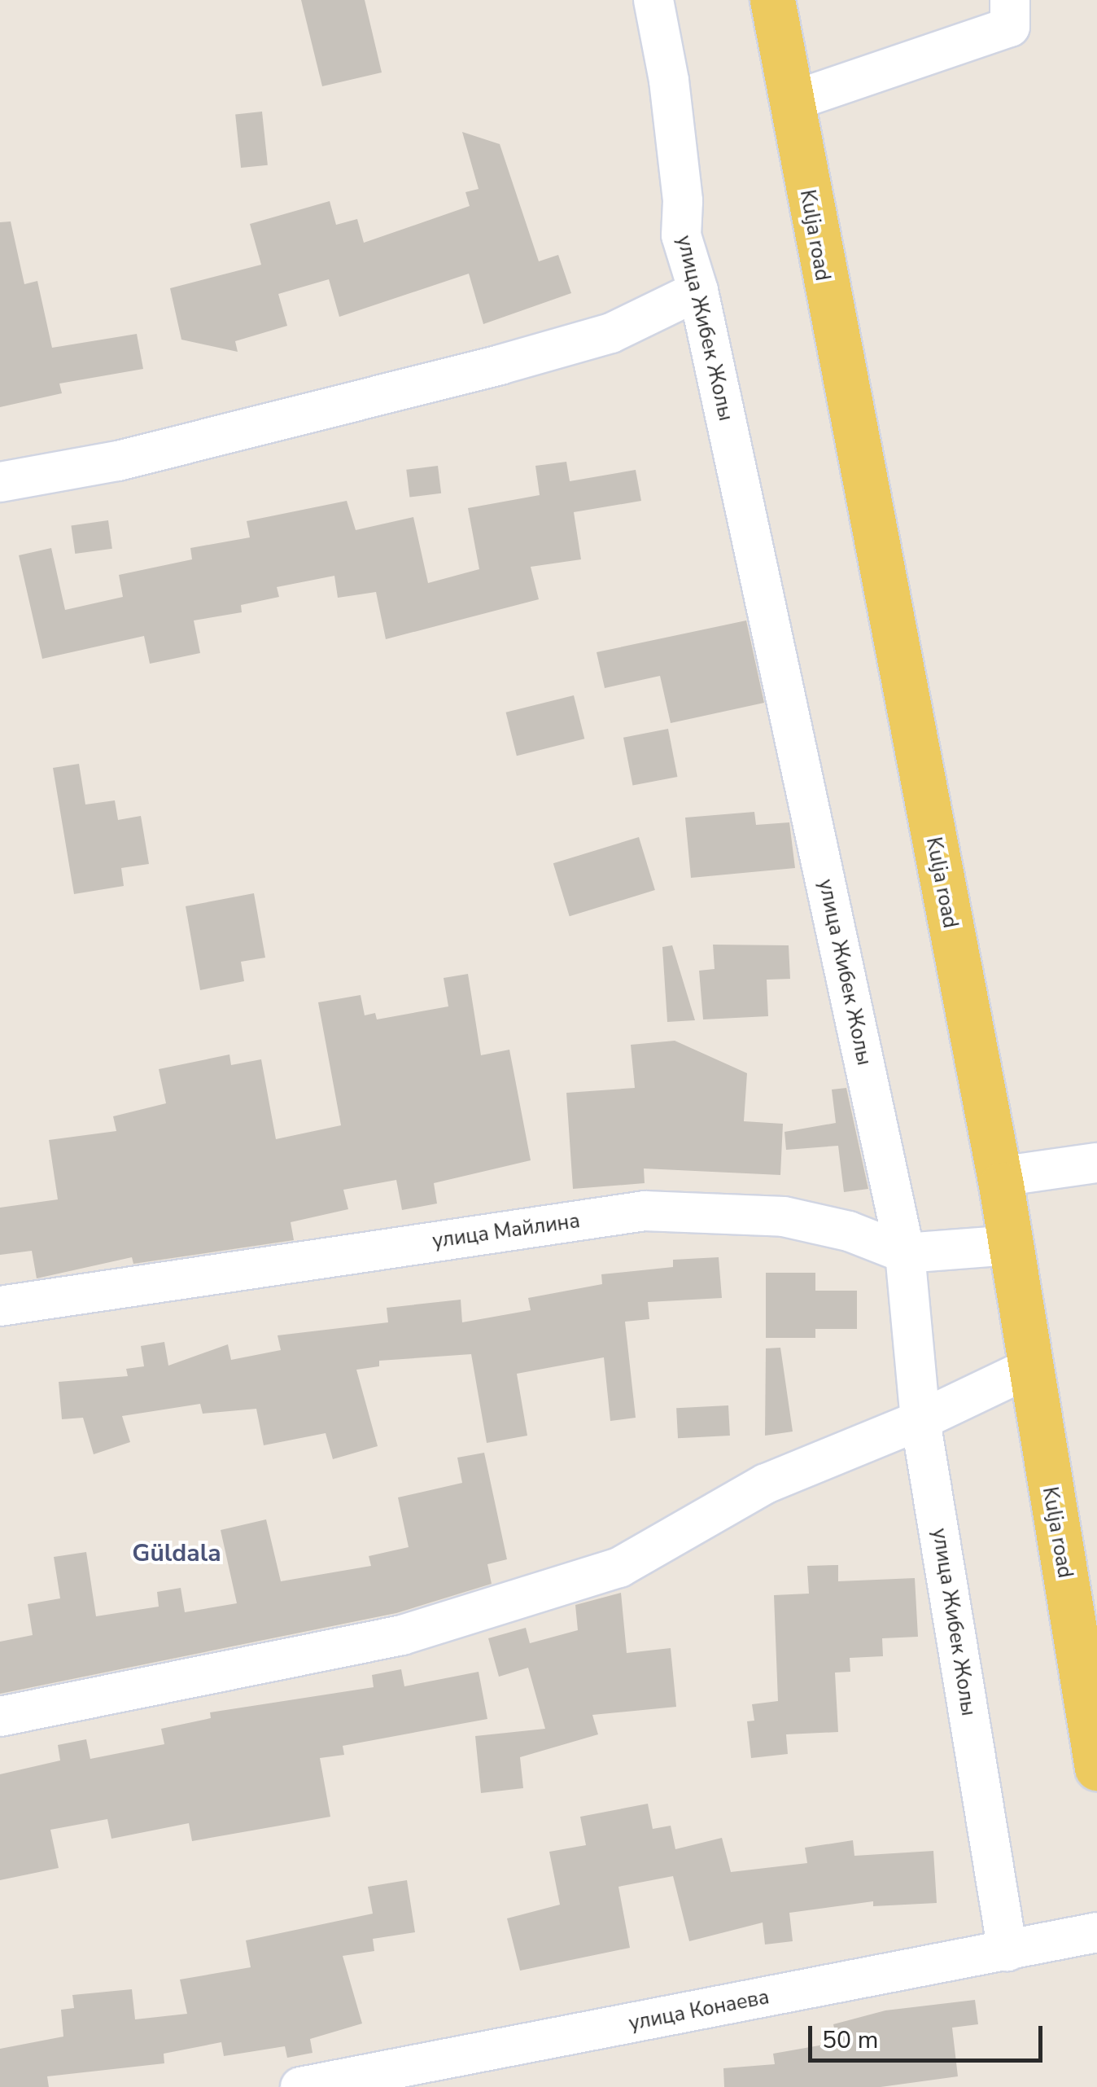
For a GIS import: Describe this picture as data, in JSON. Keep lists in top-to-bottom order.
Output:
{
  "streets": {
    "main road": ["Kulja road"],
    "street": ["улица Жибек Жолы", "улица Майлина", "улица Конаева"]
  },
  "crossings": [
    ["Kulja road", "улица Майлина"],
    ["улица Жибек Жолы", "улица Майлина"],
    ["улица Жибек Жолы", "улица Конаева"]
  ],
  "districts": ["Güldala"],
  "scale_bar": "50 m"
}
